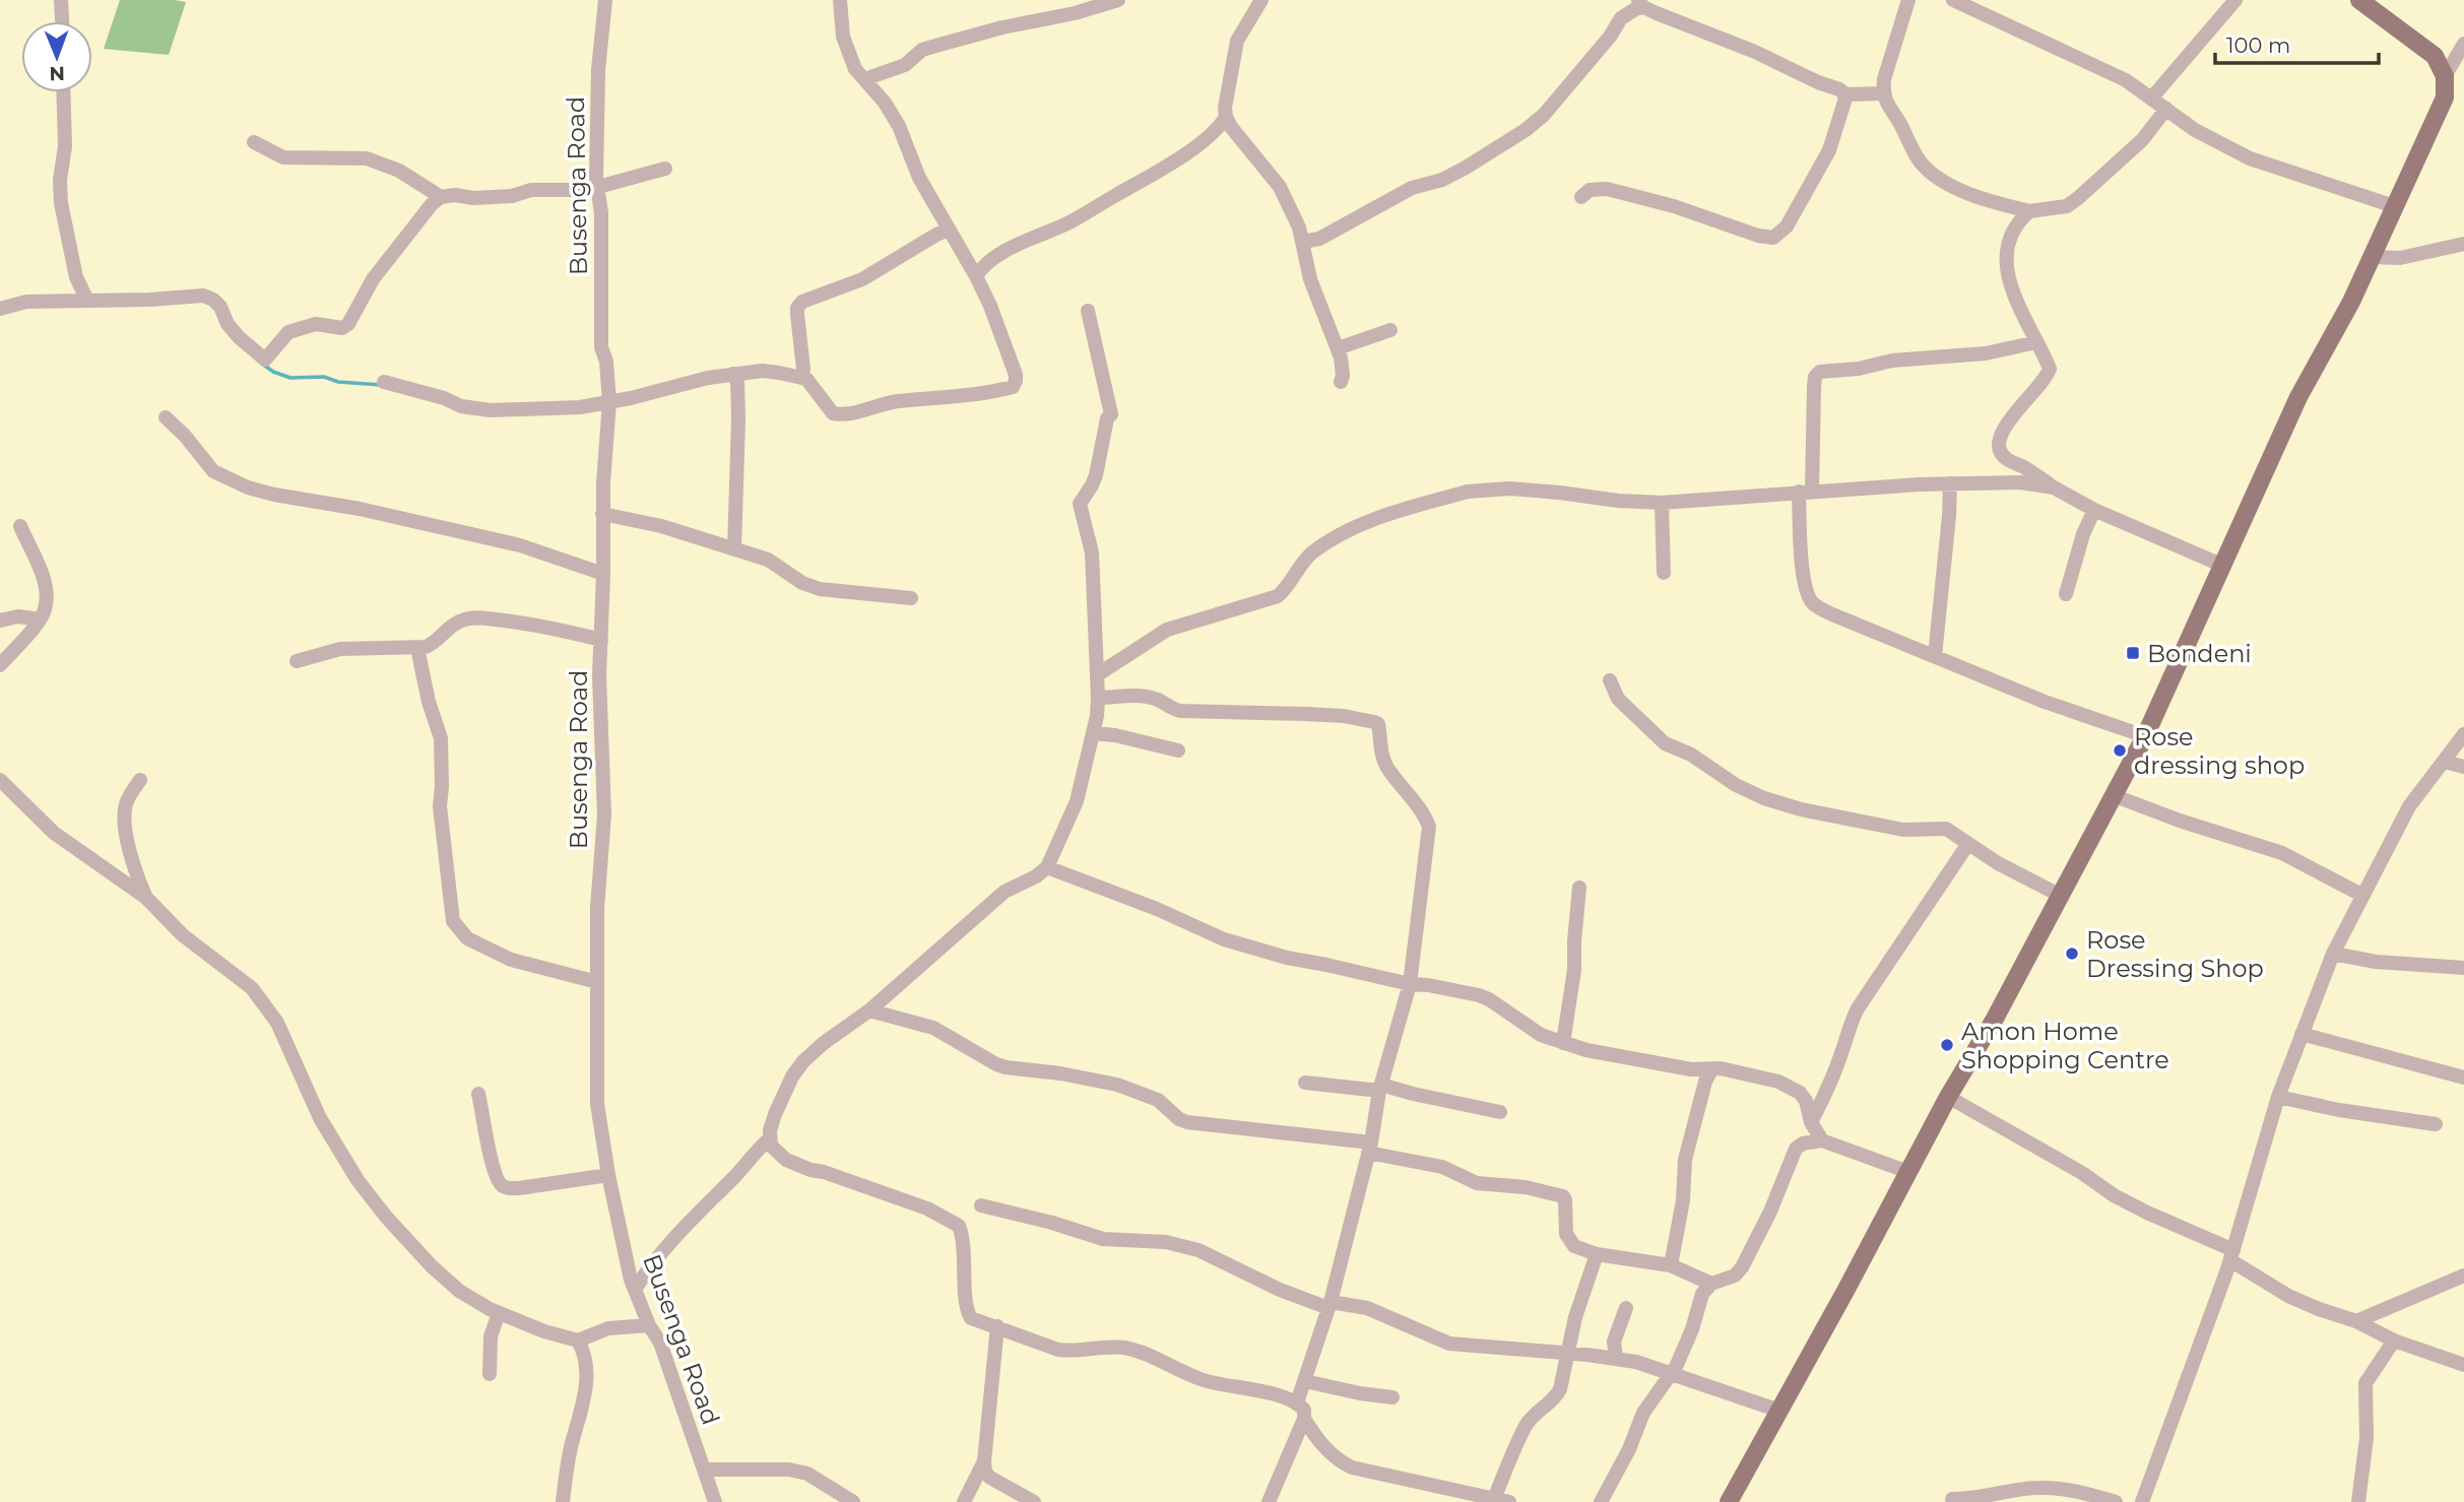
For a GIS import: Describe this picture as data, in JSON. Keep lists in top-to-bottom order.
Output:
{
  "streets": {
    "street": ["Busenga Road"]
  },
  "places": {
    "transit": ["Bondeni"],
    "other": ["Rose dressing shop", "Rose Dressing Shop", "Amon Home Shopping Centre"]
  },
  "scale_bar": "100 m",
  "north": "bottom"
}
